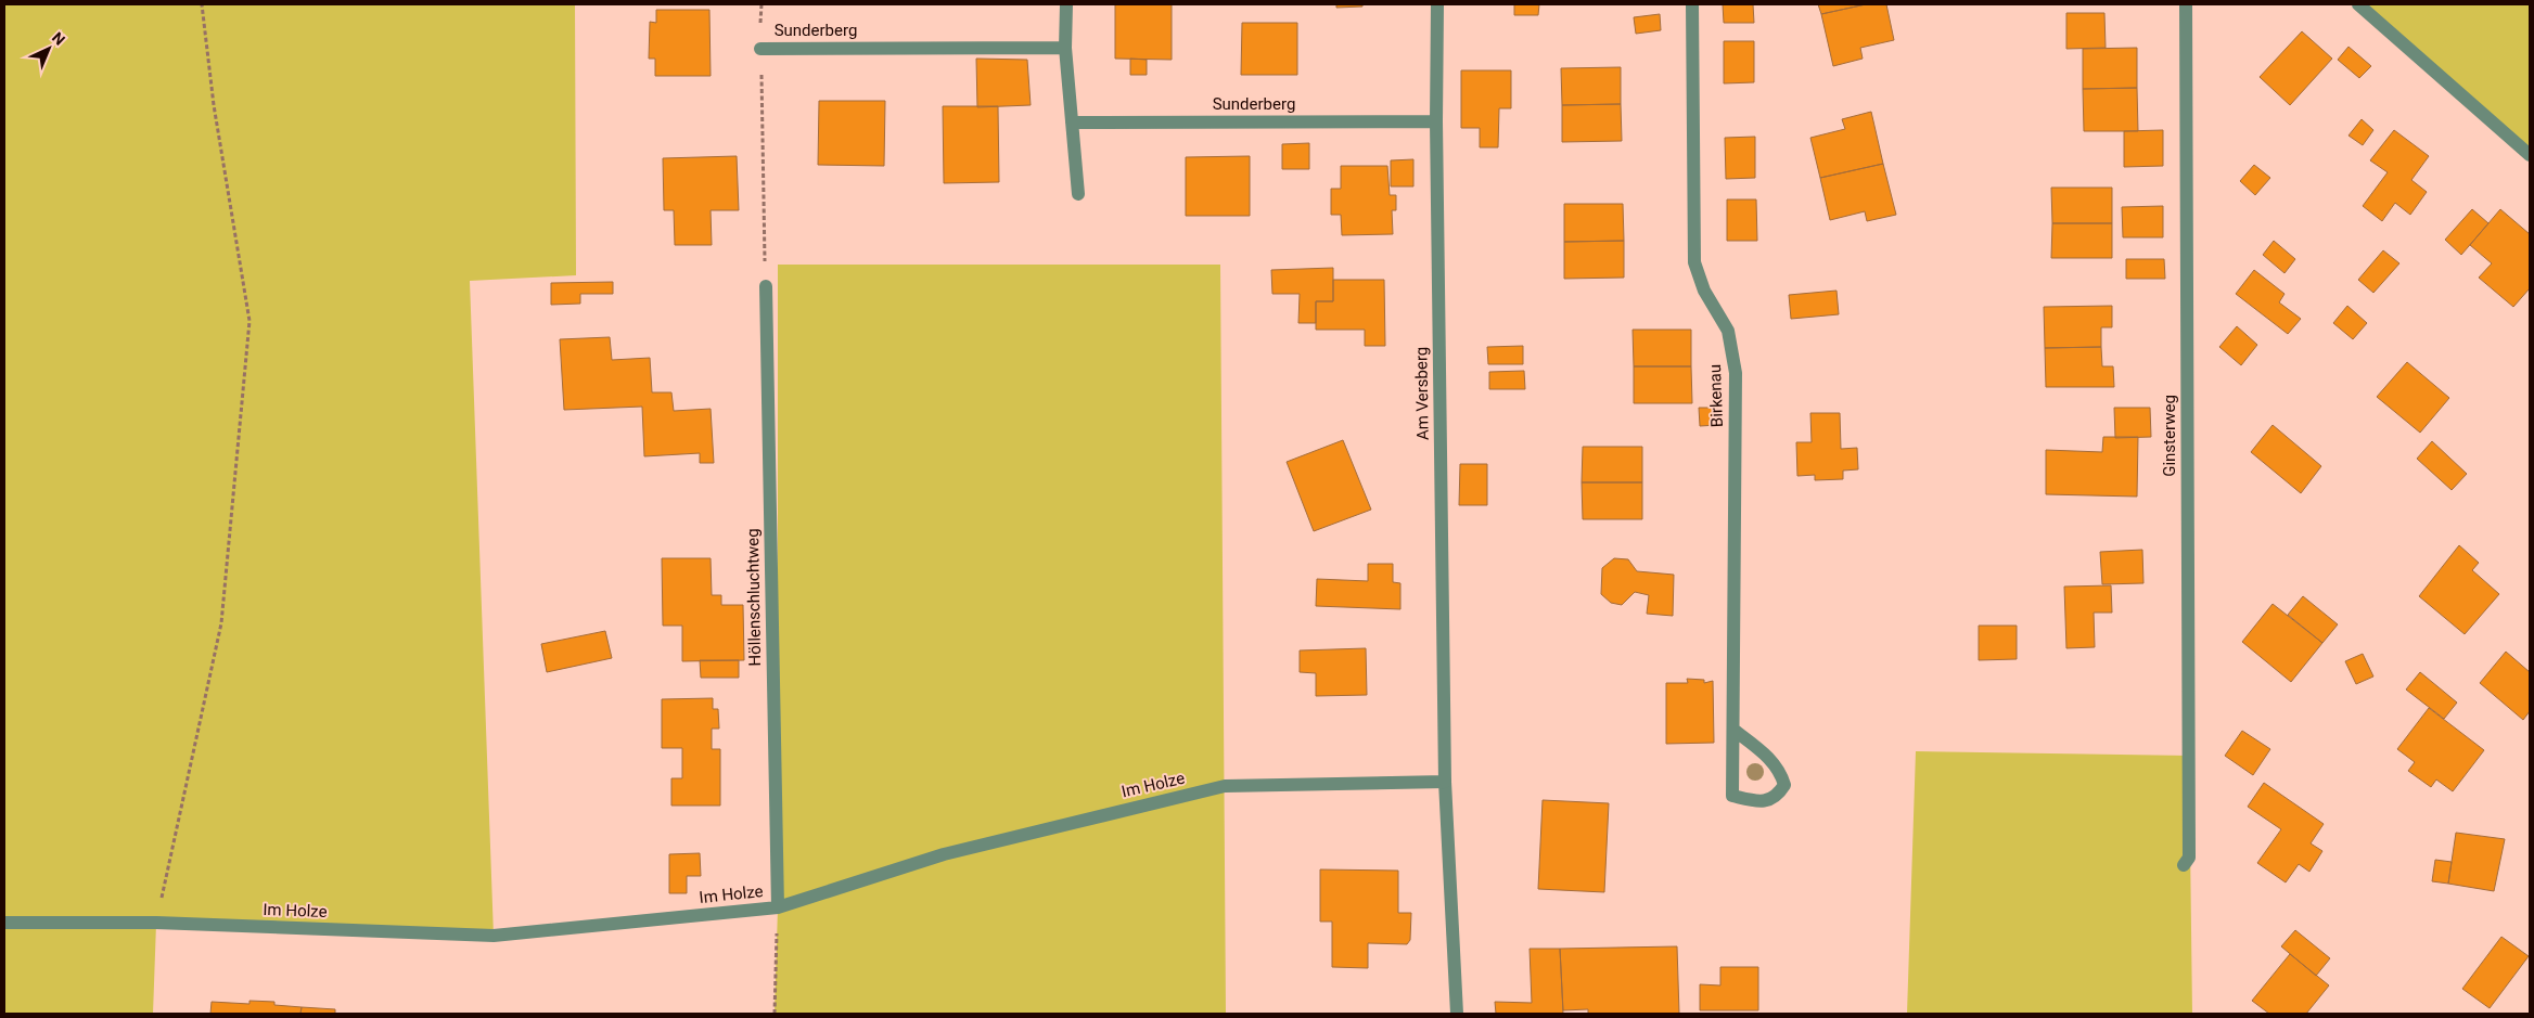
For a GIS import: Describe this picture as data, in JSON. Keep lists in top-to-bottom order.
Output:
{
  "streets": {
    "street": [
      "Sunderberg",
      "Am Versberg",
      "Birkenau",
      "Ginsterweg",
      "Höllenschluchtweg",
      "Im Holze"
    ]
  },
  "crossings": [
    ["Sunderberg", "Am Versberg"],
    ["Am Versberg", "Im Holze"],
    ["Höllenschluchtweg", "Im Holze"]
  ],
  "north": "top right"
}
